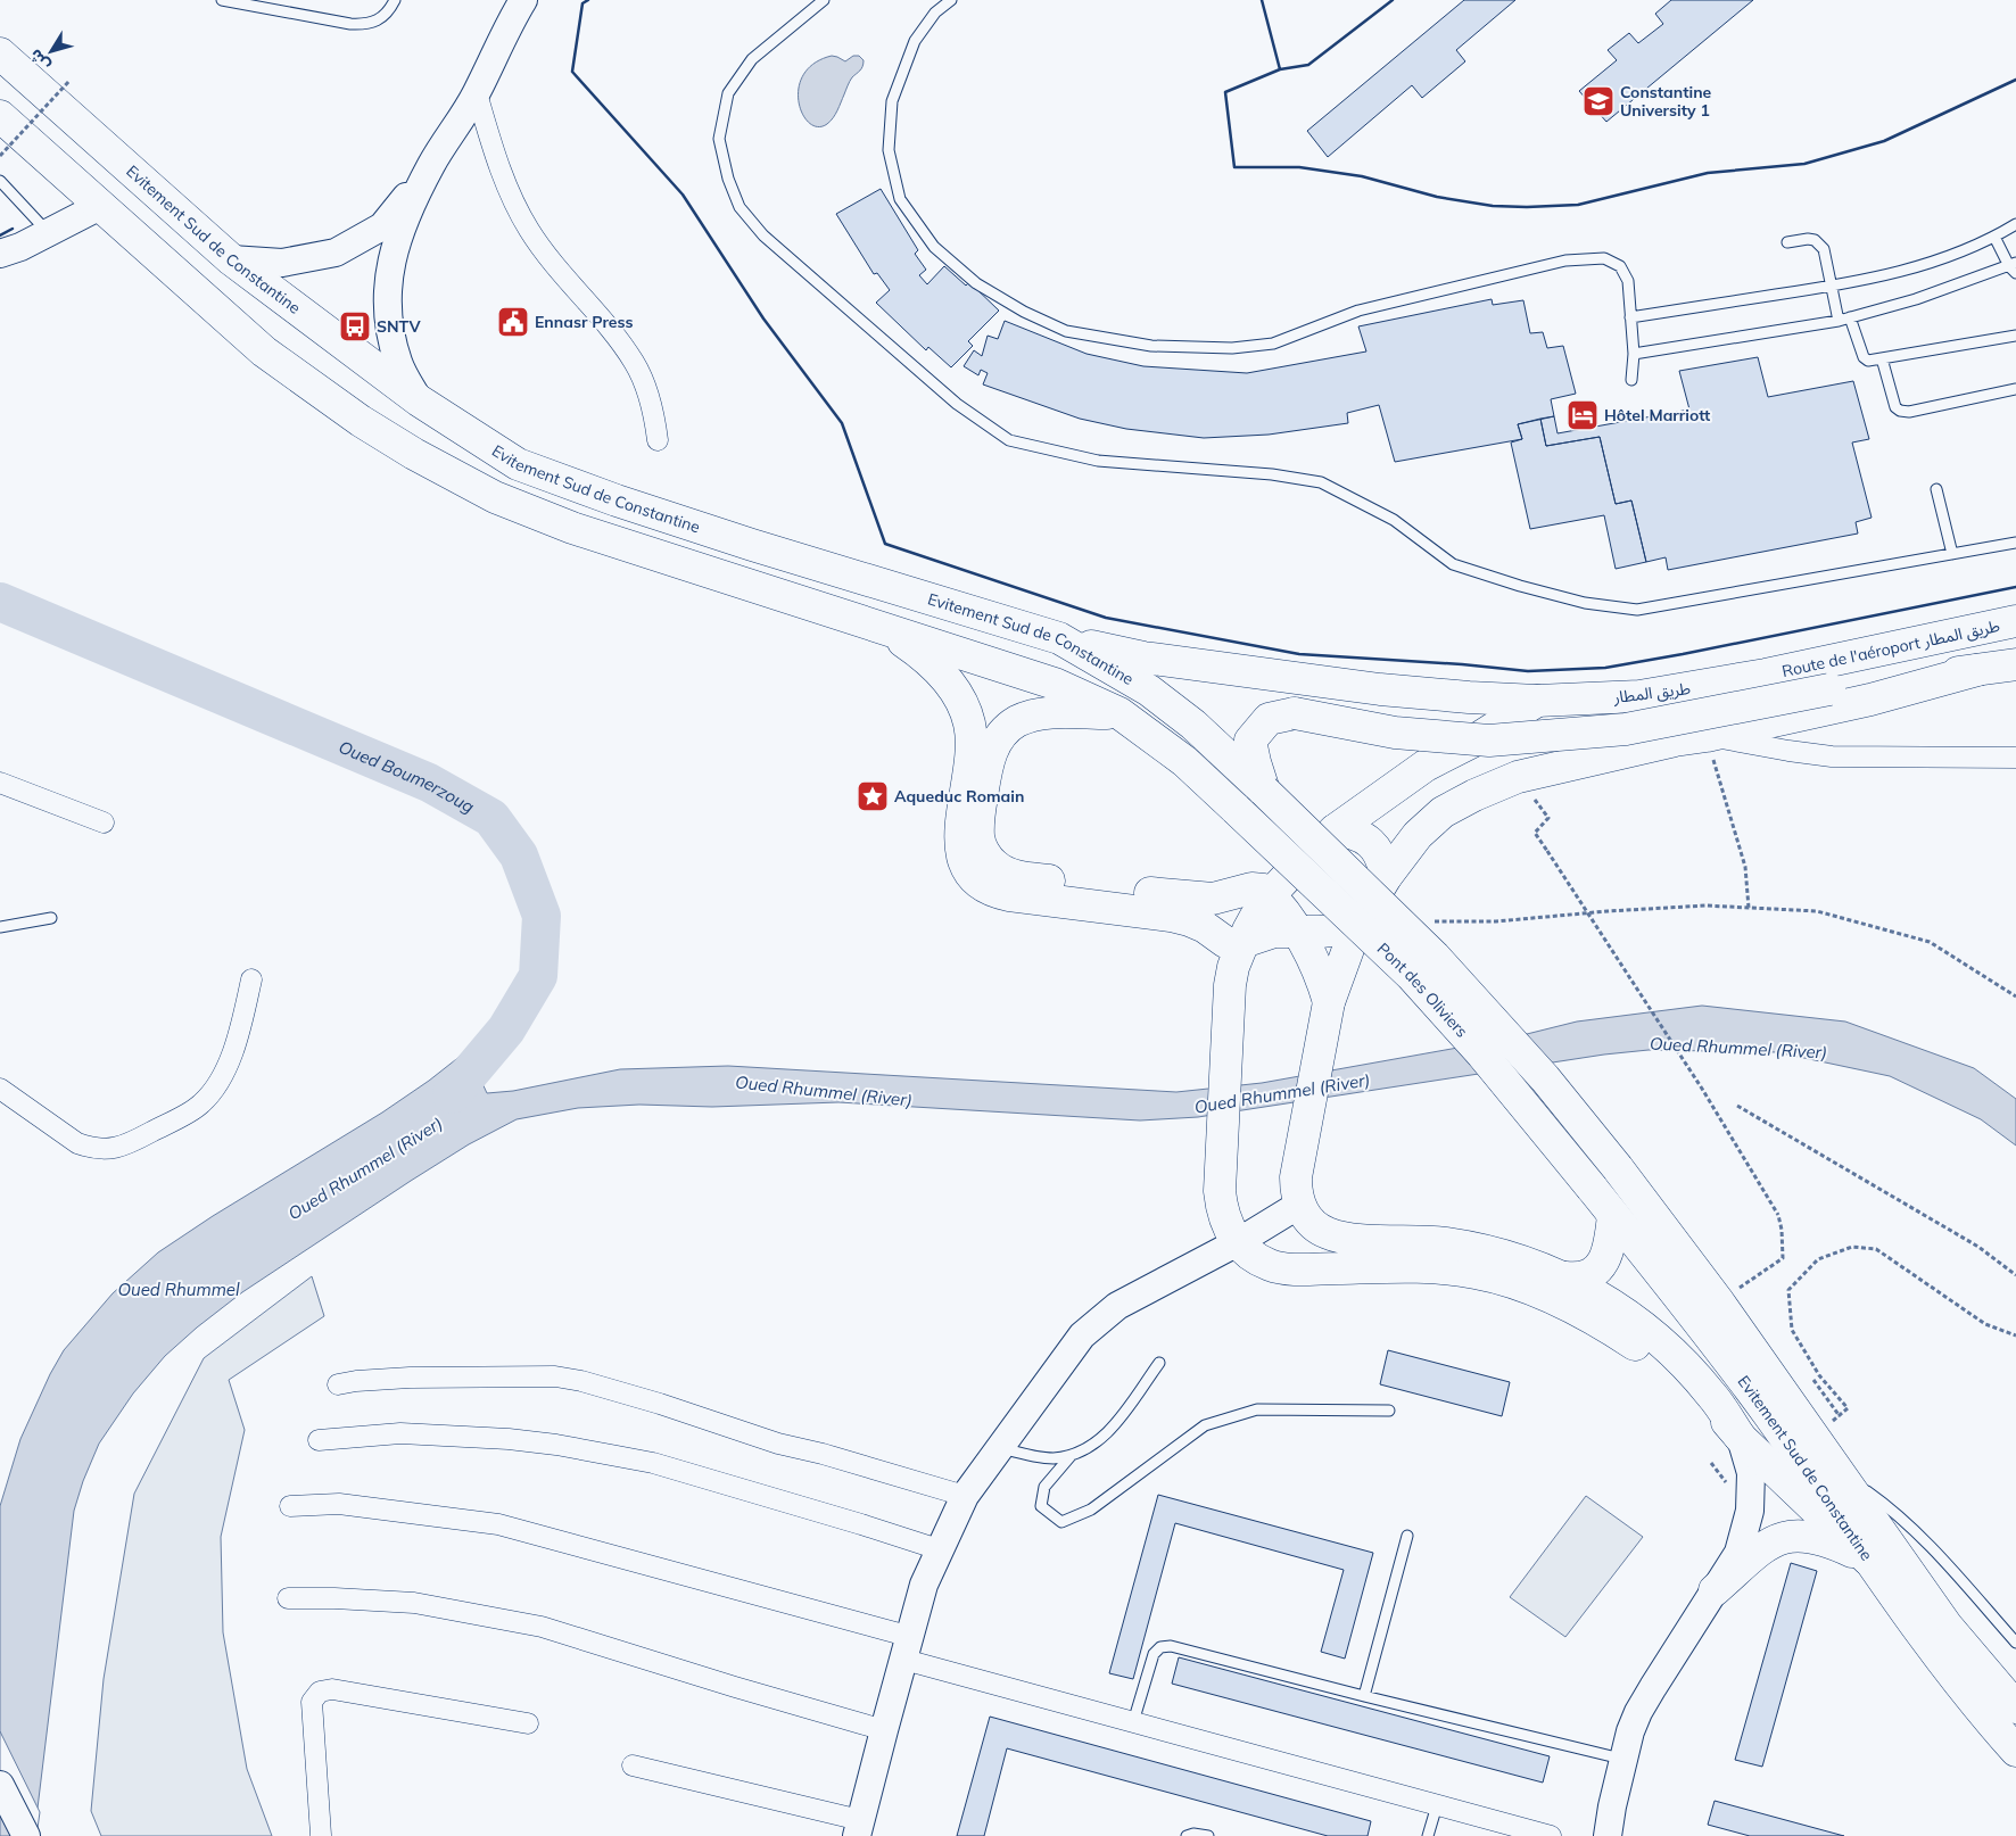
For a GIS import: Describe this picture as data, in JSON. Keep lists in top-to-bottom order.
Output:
{
  "streets": {
    "highway": [
      "Evitement Sud de Constantine",
      "Route de l'aéroport طريق المطار",
      "طريق المطار",
      "Pont des Oliviers"
    ]
  },
  "crossings": [
    ["Evitement Sud de Constantine", "Route de l'aéroport طريق المطار"],
    ["Evitement Sud de Constantine", "طريق المطار"],
    ["Evitement Sud de Constantine", "Pont des Oliviers"],
    ["Route de l'aéroport طريق المطار", "طريق المطار"],
    ["Route de l'aéroport طريق المطار", "Pont des Oliviers"]
  ],
  "water": ["Oued Boumerzoug", "Oued Rhummel (River)", "Oued Rhummel"],
  "places": {
    "school or university": ["Constantine University 1"],
    "public building": ["Ennasr Press"],
    "bus stop": ["SNTV"],
    "hotel": ["Hôtel Marriott"],
    "place": ["Aqueduc Romain"]
  },
  "north": "bottom left"
}
